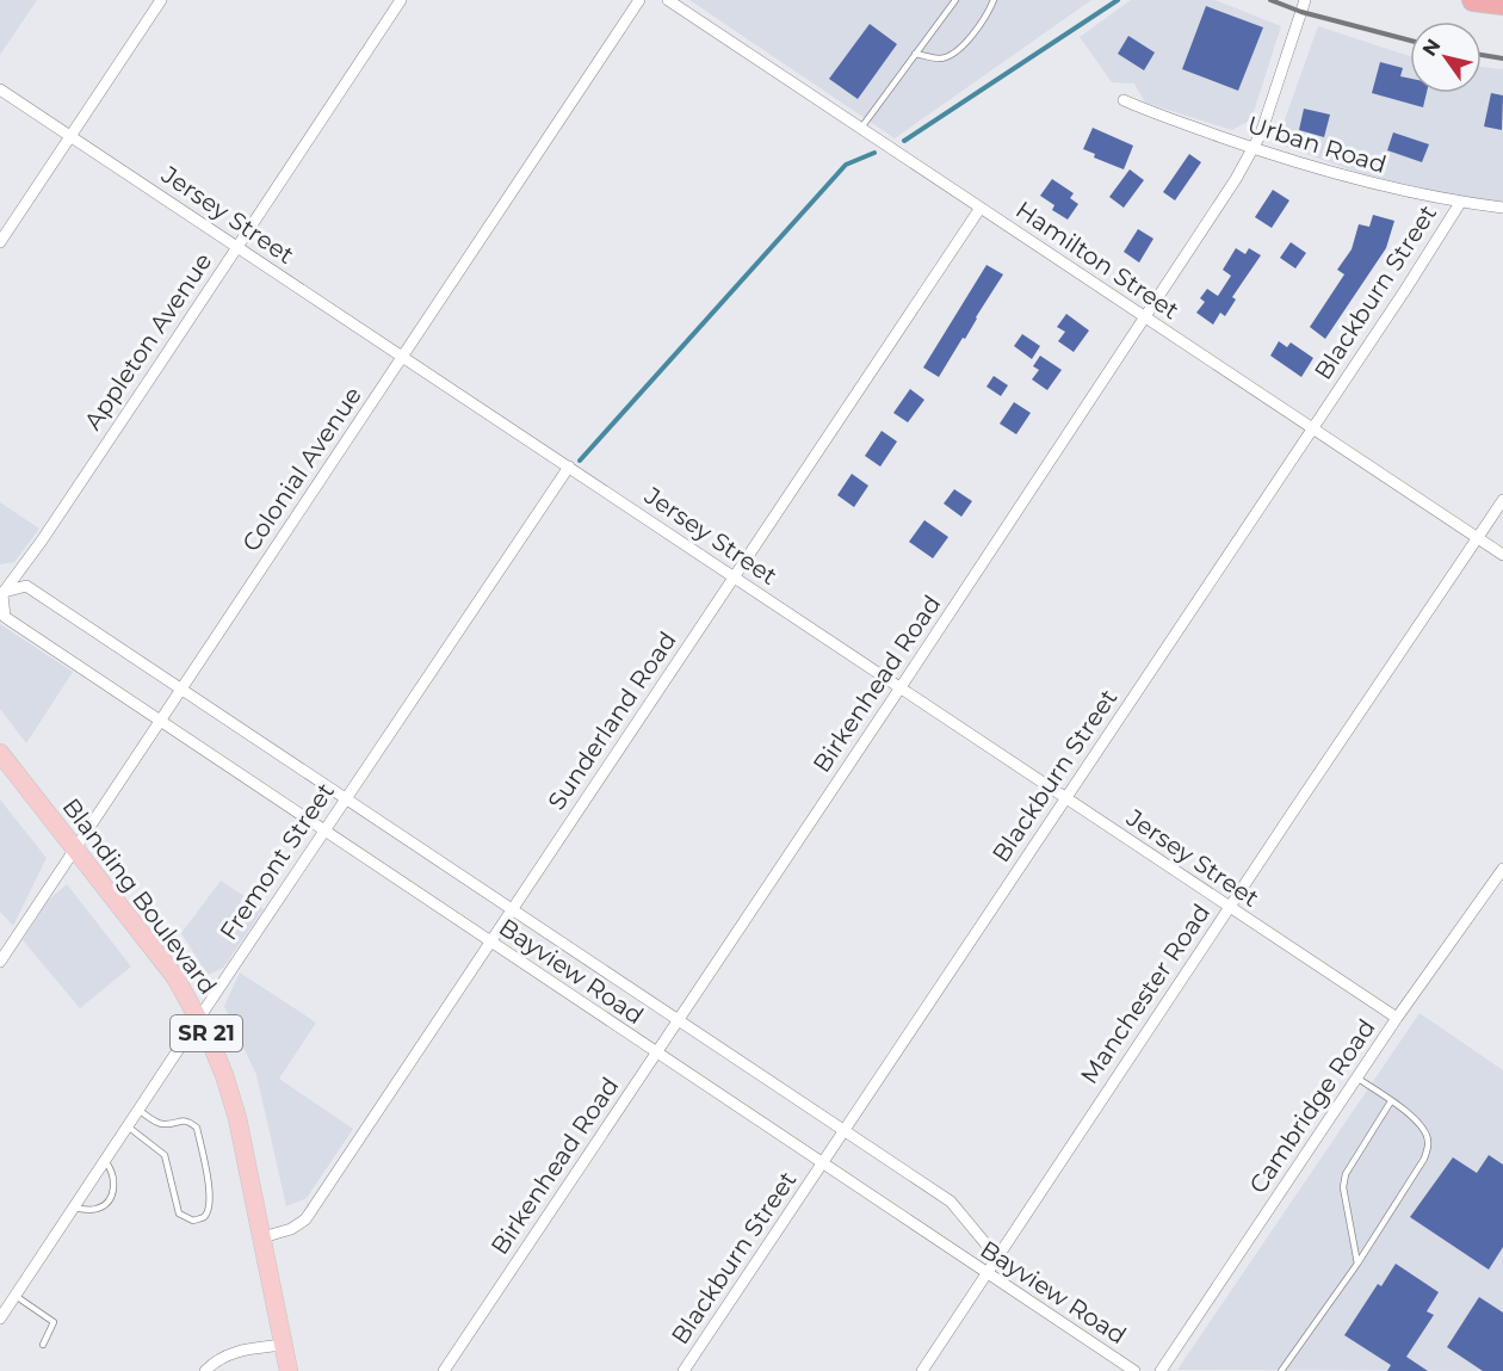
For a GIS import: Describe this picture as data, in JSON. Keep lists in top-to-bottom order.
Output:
{
  "streets": {
    "main road": ["Blanding Boulevard", "SR 21"],
    "street": [
      "Urban Road",
      "Jersey Street",
      "Hamilton Street",
      "Blackburn Street",
      "Appleton Avenue",
      "Colonial Avenue",
      "Birkenhead Road",
      "Sunderland Road",
      "Fremont Street",
      "Bayview Road",
      "Manchester Road",
      "Cambridge Road"
    ]
  },
  "crossings": [
    ["Urban Road", "Blackburn Street"],
    ["Urban Road", "Birkenhead Road"],
    ["Jersey Street", "Blackburn Street"],
    ["Jersey Street", "Appleton Avenue"],
    ["Jersey Street", "Colonial Avenue"],
    ["Jersey Street", "Birkenhead Road"],
    ["Jersey Street", "Sunderland Road"],
    ["Jersey Street", "Fremont Street"],
    ["Jersey Street", "Manchester Road"],
    ["Jersey Street", "Cambridge Road"],
    ["Hamilton Street", "Blackburn Street"],
    ["Hamilton Street", "Birkenhead Road"],
    ["Hamilton Street", "Sunderland Road"],
    ["Hamilton Street", "Manchester Road"],
    ["Blackburn Street", "Bayview Road"],
    ["Appleton Avenue", "Bayview Road"],
    ["Colonial Avenue", "Blanding Boulevard"],
    ["Colonial Avenue", "Bayview Road"],
    ["Birkenhead Road", "Bayview Road"],
    ["Sunderland Road", "Blanding Boulevard"],
    ["Sunderland Road", "Bayview Road"],
    ["Fremont Street", "Blanding Boulevard"],
    ["Fremont Street", "Bayview Road"],
    ["Bayview Road", "Manchester Road"]
  ],
  "north": "top left"
}
